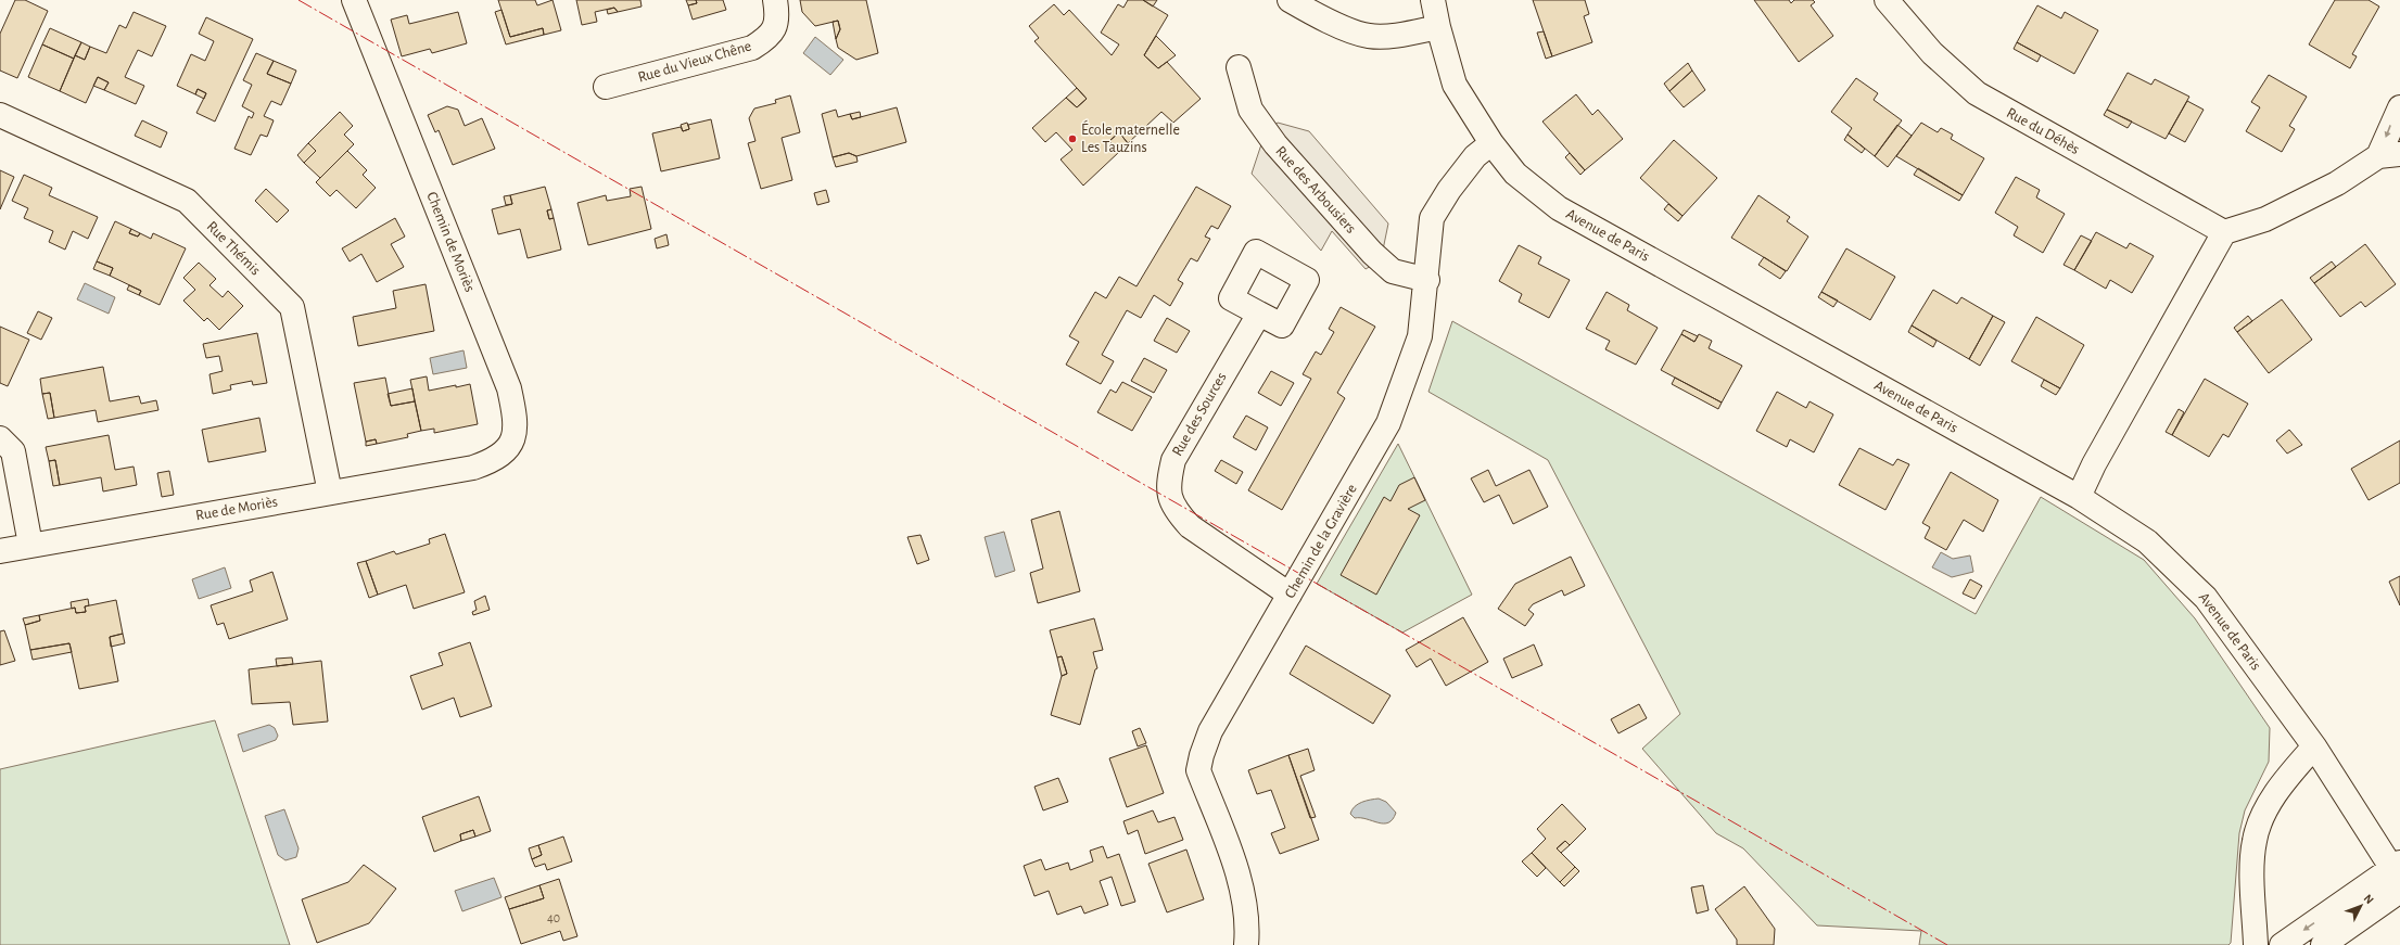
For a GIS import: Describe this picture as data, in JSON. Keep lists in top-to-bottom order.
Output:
{
  "streets": {
    "street": [
      "Rue du Vieux Chêne",
      "Rue du Déhès",
      "Rue des Arbousiers",
      "Avenue de Paris",
      "Chemin de Moriès",
      "Rue Thémis",
      "Rue des Sources",
      "Rue de Moriès",
      "Chemin de la Gravière"
    ]
  },
  "crossings": [
    ["Rue des Arbousiers", "Chemin de la Gravière"],
    ["Avenue de Paris", "Chemin de la Gravière"],
    ["Chemin de Moriès", "Rue de Moriès"],
    ["Rue Thémis", "Rue de Moriès"],
    ["Rue des Sources", "Chemin de la Gravière"]
  ],
  "places": ["École maternelle Les Tauzins"],
  "house_numbers": ["40"],
  "north": "top right"
}
